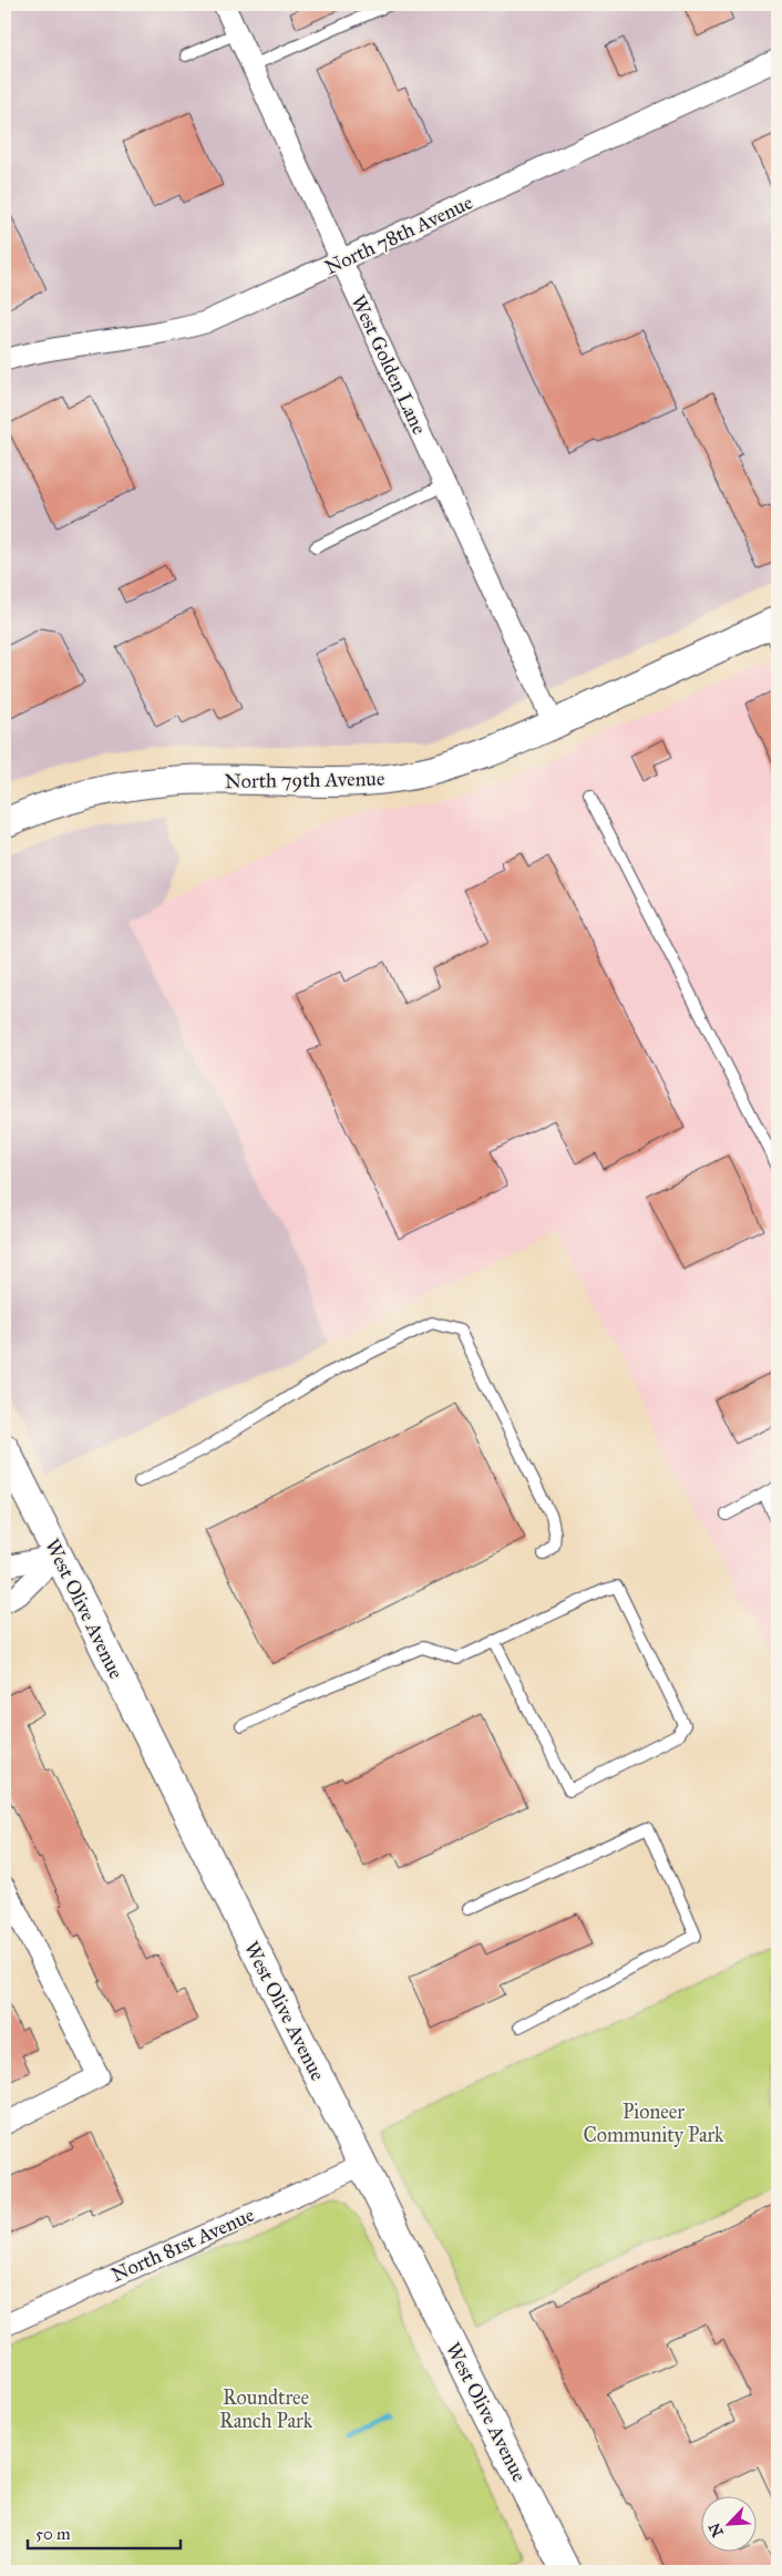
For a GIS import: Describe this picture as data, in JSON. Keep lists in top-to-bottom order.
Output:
{
  "streets": {
    "main road": ["North 79th Avenue", "West Olive Avenue"],
    "street": ["North 78th Avenue", "West Golden Lane", "North 81st Avenue"]
  },
  "crossings": [
    ["North 78th Avenue", "West Golden Lane"],
    ["West Golden Lane", "North 79th Avenue"],
    ["West Olive Avenue", "North 81st Avenue"]
  ],
  "parks": ["Pioneer Community Park", "Roundtree Ranch Park"],
  "scale_bar": "50 m",
  "north": "bottom left"
}
